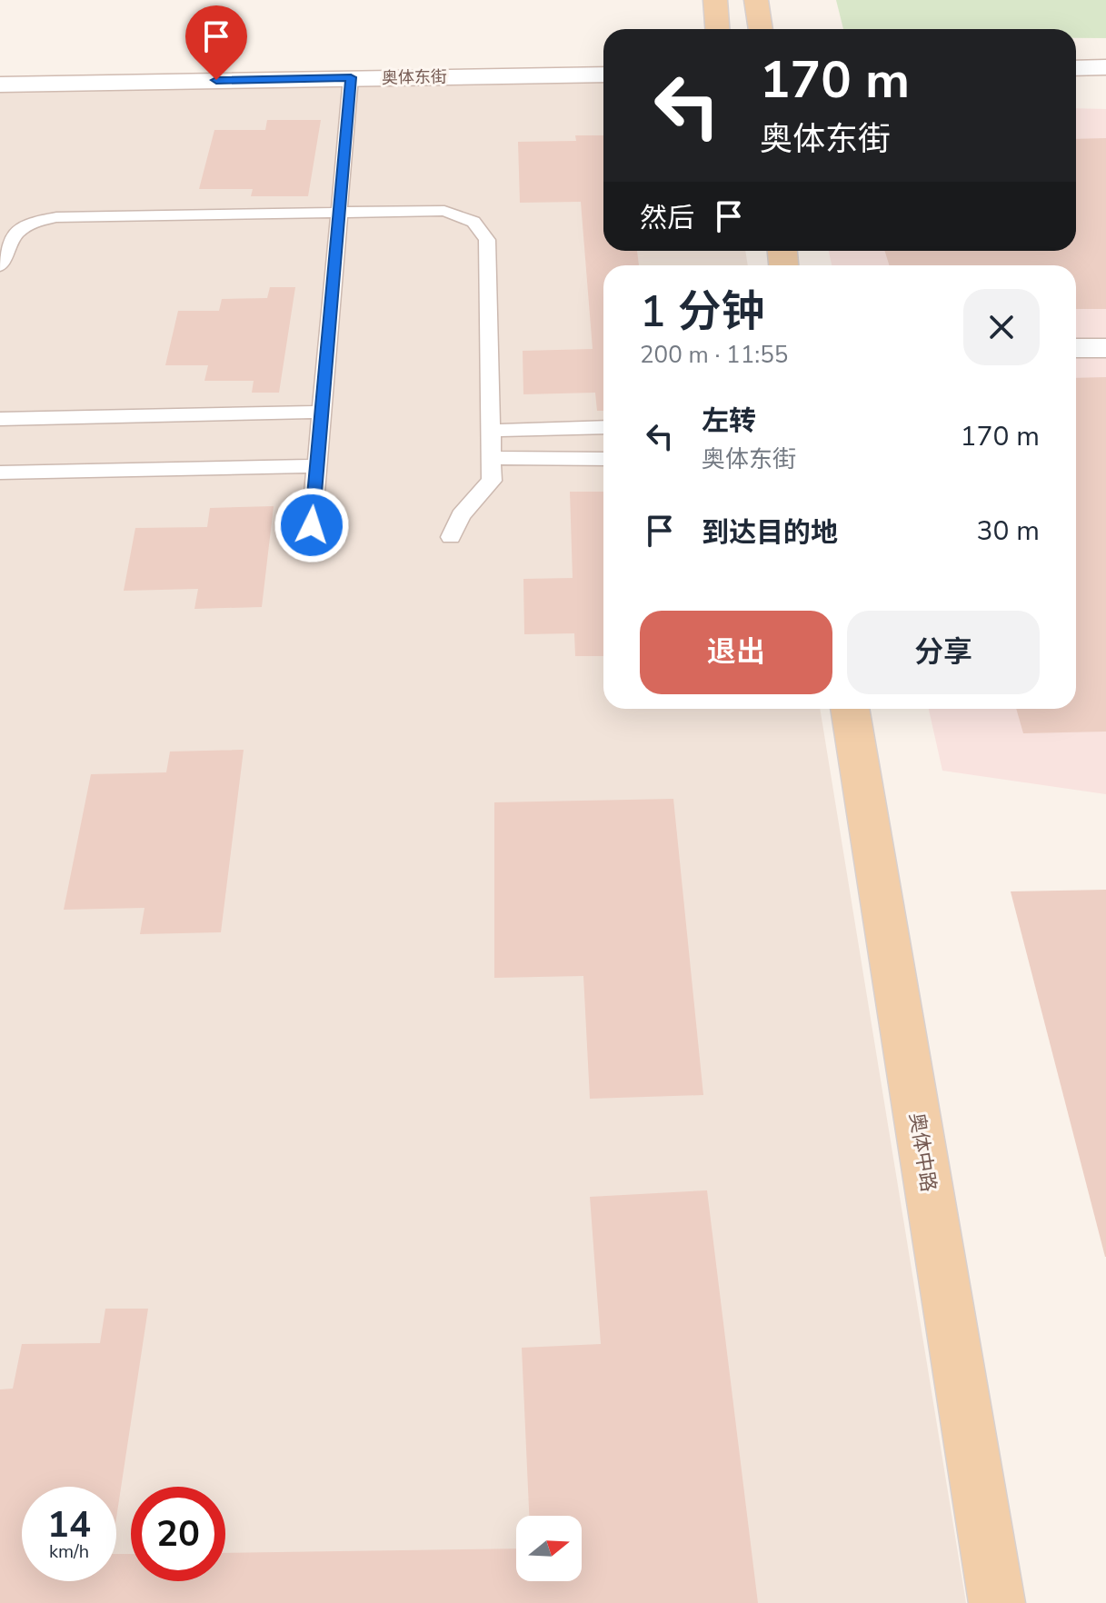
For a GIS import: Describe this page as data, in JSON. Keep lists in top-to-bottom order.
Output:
{
  "streets": {
    "main road": ["奥体东街", "奥体中路"]
  },
  "north": "right",
  "page": {
    "turn": ["170 m", "奥体东街"],
    "then": "然后",
    "heading": ["1 分钟", "200 m · 11:55"],
    "list": [
      {
        "name": "左转",
        "note": "奥体东街",
        "value": "170 m"
      },
      {
        "name": "到达目的地",
        "value": "30 m"
      }
    ],
    "buttons": ["退出", "分享"],
    "speed": "14 km/h",
    "limit": "20"
  }
}
